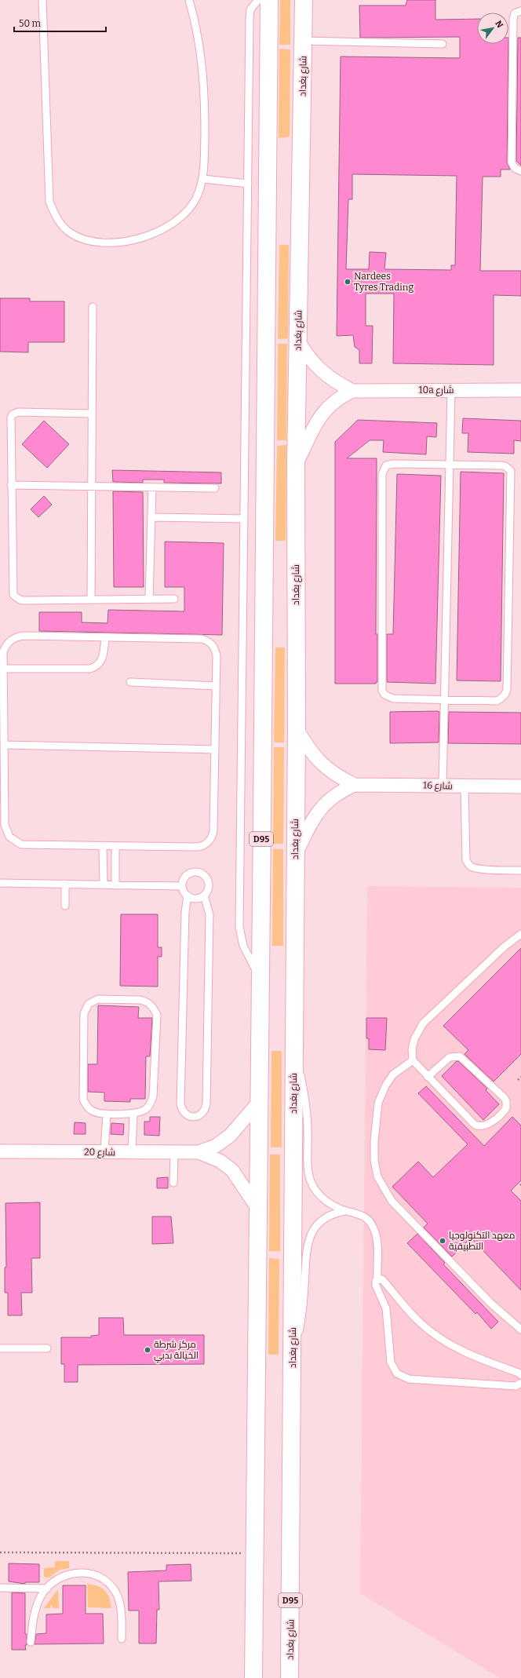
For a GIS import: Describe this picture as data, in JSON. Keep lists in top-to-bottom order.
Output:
{
  "streets": {
    "main road": ["شارع بغداد", "D95"],
    "street": ["10a شارع", "شارع 16", "شارع 20"]
  },
  "crossings": [
    ["شارع بغداد", "10a شارع"],
    ["شارع بغداد", "شارع 16"],
    ["D95", "شارع 20"]
  ],
  "places": ["Nardees Tyres Trading", "معهد التكنولوجيا التطبيقية", "مركز شرطة الخيالة بدبي"],
  "scale_bar": "50 m",
  "north": "top right"
}
